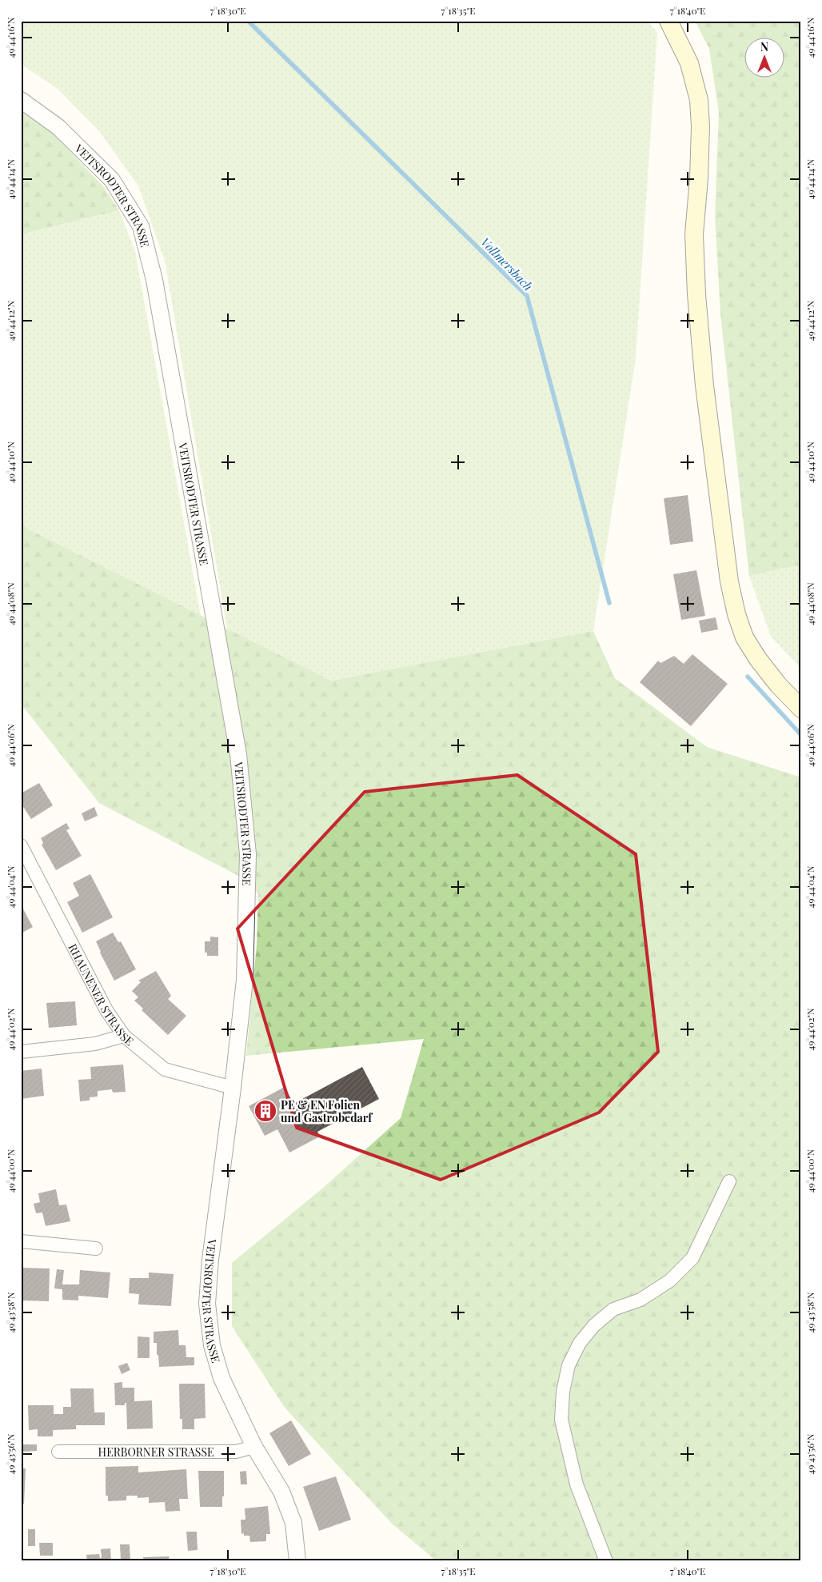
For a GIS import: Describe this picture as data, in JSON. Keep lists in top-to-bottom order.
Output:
{
  "streets": {
    "street": ["VEITSRODTER STRASSE", "RHAUNENER STRASSE", "HERBORNER STRASSE"]
  },
  "crossings": [
    ["VEITSRODTER STRASSE", "RHAUNENER STRASSE"],
    ["VEITSRODTER STRASSE", "HERBORNER STRASSE"]
  ],
  "water": ["Vollmersbach"],
  "places": {
    "building": ["PE & EN Folien und Gastrobedarf"]
  },
  "north": "top",
  "coordinates": [
    "7°18'30\"E",
    "7°18'35\"E",
    "7°18'40\"E",
    "49°44'16\"N",
    "49°44'14\"N",
    "49°44'12\"N",
    "49°44'10\"N",
    "49°44'08\"N",
    "49°44'06\"N",
    "49°44'04\"N",
    "49°44'02\"N",
    "49°44'00\"N",
    "49°43'58\"N",
    "49°43'56\"N"
  ]
}
